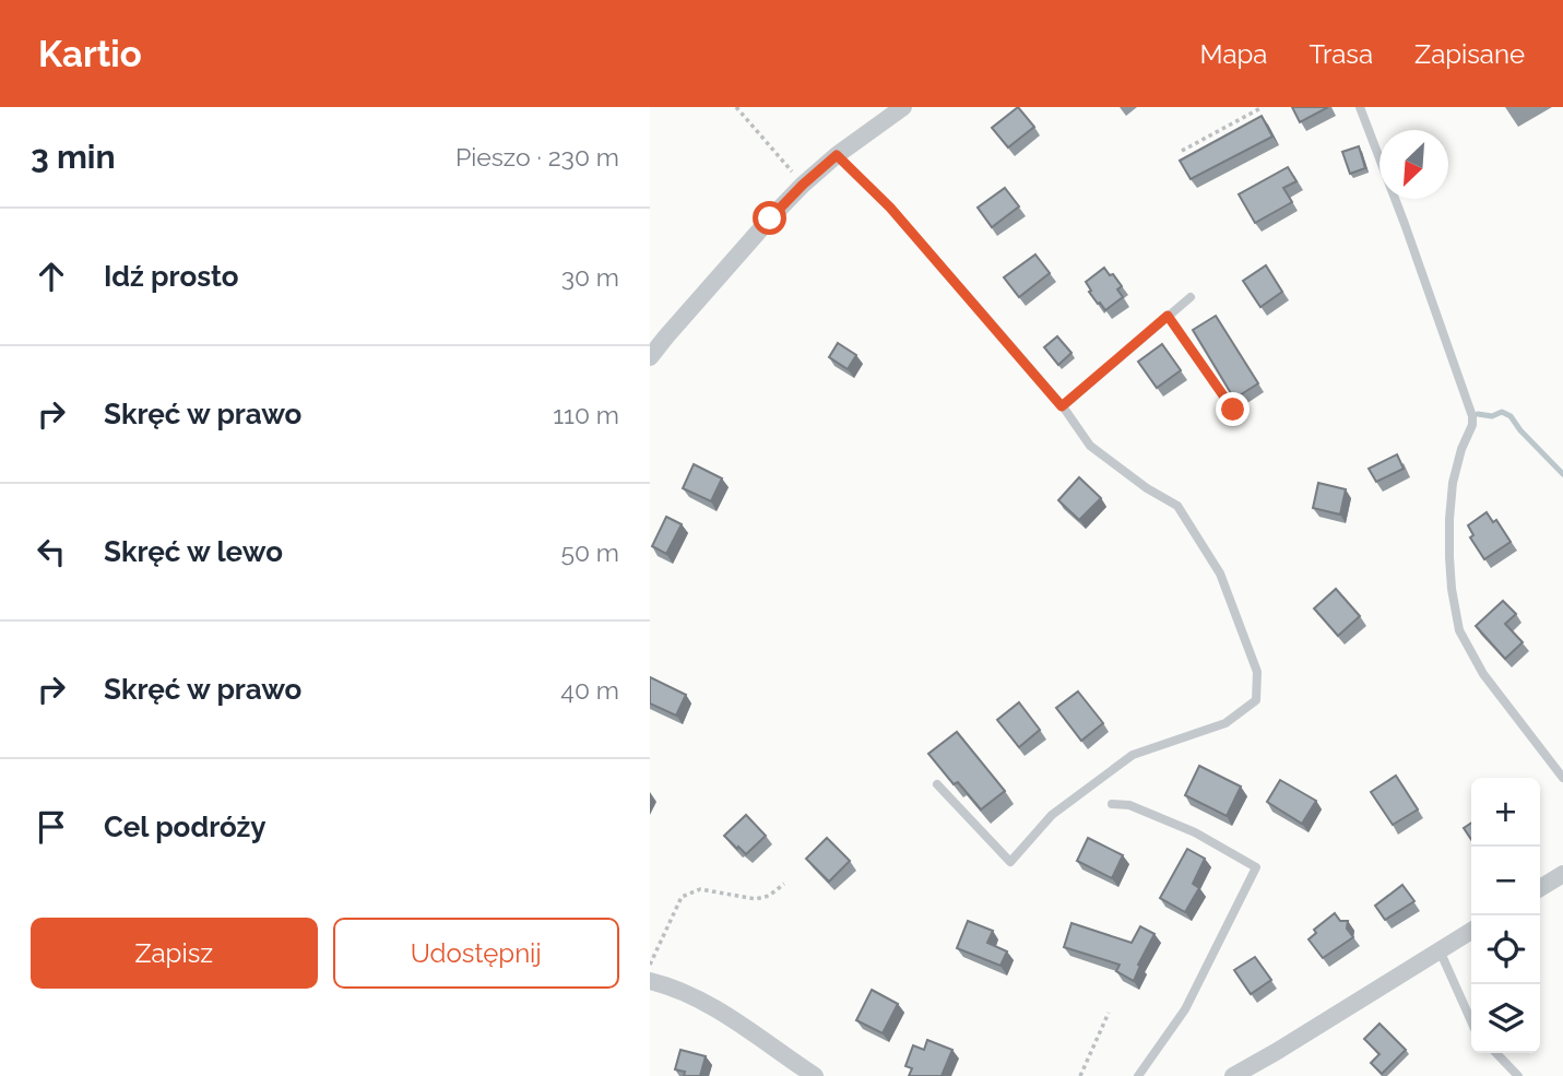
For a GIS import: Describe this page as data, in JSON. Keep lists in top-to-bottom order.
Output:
{
  "north": "bottom left",
  "page": {
    "header": "Kartio",
    "nav": ["Mapa", "Trasa", "Zapisane"],
    "heading": ["3 min", "Pieszo · 230 m"],
    "list": [
      ["Idź prosto", "30 m"],
      ["Skręć w prawo", "110 m"],
      ["Skręć w lewo", "50 m"],
      ["Skręć w prawo", "40 m"],
      "Cel podróży"
    ],
    "map_buttons": ["+", "−"],
    "buttons": ["Zapisz", "Udostępnij"]
  }
}
